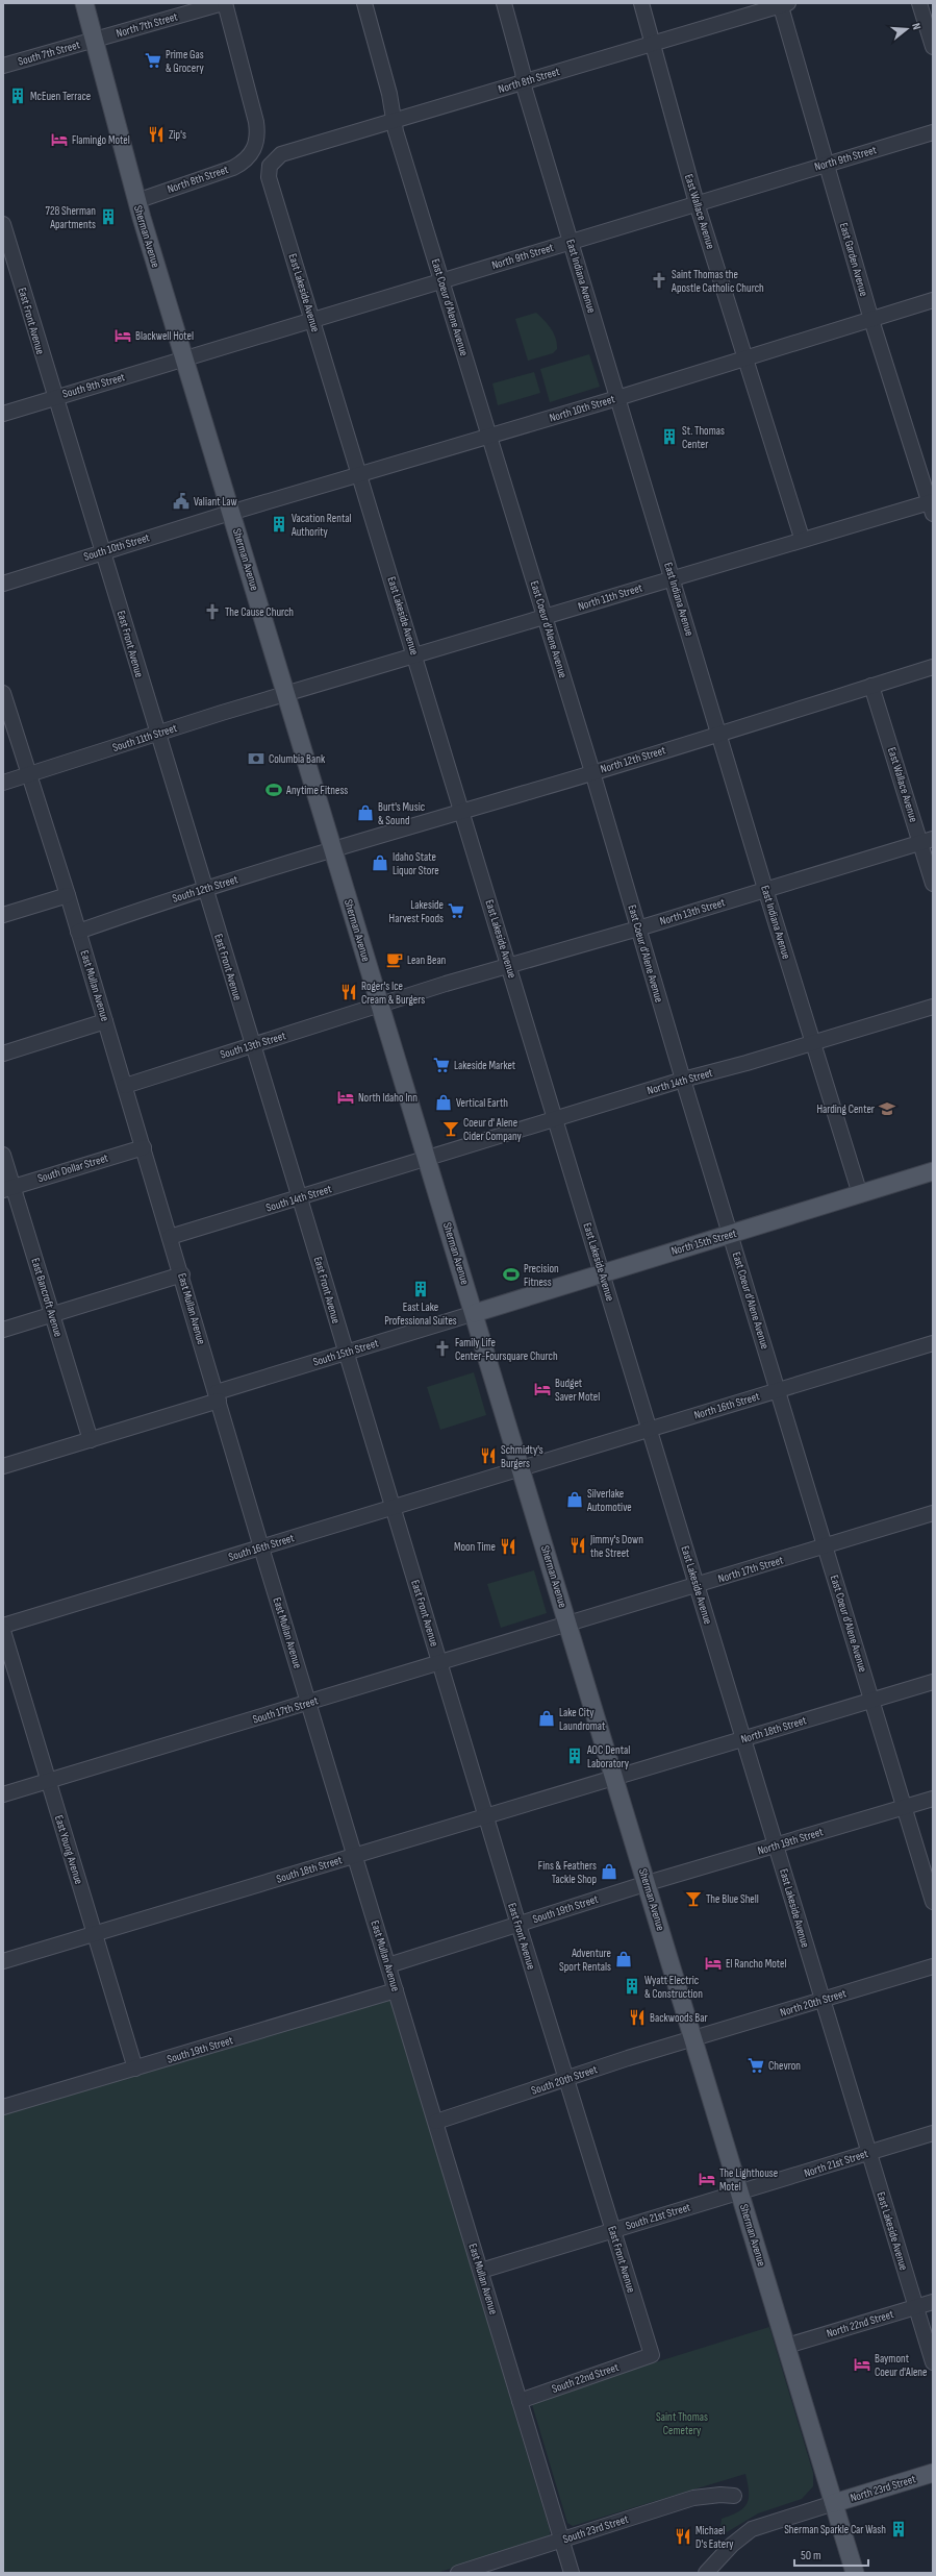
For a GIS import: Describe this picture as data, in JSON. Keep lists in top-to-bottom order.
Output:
{
  "streets": {
    "main road": ["Sherman Avenue", "North 15th Street", "North 23rd Street"],
    "street": [
      "North 7th Street",
      "South 7th Street",
      "North 8th Street",
      "North 9th Street",
      "East Wallace Avenue",
      "East Garden Avenue",
      "East Indiana Avenue",
      "East Lakeside Avenue",
      "East Coeur d'Alene Avenue",
      "East Front Avenue",
      "South 9th Street",
      "North 10th Street",
      "South 10th Street",
      "North 11th Street",
      "South 11th Street",
      "North 12th Street",
      "South 12th Street",
      "North 13th Street",
      "East Mullan Avenue",
      "South 13th Street",
      "North 14th Street",
      "South Dollar Street",
      "South 14th Street",
      "East Bancroft Avenue",
      "South 15th Street",
      "North 16th Street",
      "South 16th Street",
      "North 17th Street",
      "South 17th Street",
      "North 18th Street",
      "North 19th Street",
      "East Young Avenue",
      "South 18th Street",
      "South 19th Street",
      "North 20th Street",
      "South 20th Street",
      "North 21st Street",
      "South 21st Street",
      "North 22nd Street",
      "South 22nd Street",
      "South 23rd Street"
    ]
  },
  "crossings": [
    ["North 7th Street", "South 7th Street"],
    ["North 7th Street", "North 8th Street"],
    ["North 7th Street", "Sherman Avenue"],
    ["South 7th Street", "Sherman Avenue"],
    ["North 8th Street", "East Wallace Avenue"],
    ["North 8th Street", "Sherman Avenue"],
    ["North 8th Street", "East Garden Avenue"],
    ["North 8th Street", "East Indiana Avenue"],
    ["North 8th Street", "East Lakeside Avenue"],
    ["North 8th Street", "East Coeur d'Alene Avenue"],
    ["North 9th Street", "East Wallace Avenue"],
    ["North 9th Street", "Sherman Avenue"],
    ["North 9th Street", "East Garden Avenue"],
    ["North 9th Street", "East Indiana Avenue"],
    ["North 9th Street", "East Lakeside Avenue"],
    ["North 9th Street", "East Coeur d'Alene Avenue"],
    ["North 9th Street", "South 9th Street"],
    ["East Wallace Avenue", "North 10th Street"],
    ["East Wallace Avenue", "North 11th Street"],
    ["East Wallace Avenue", "North 12th Street"],
    ["East Wallace Avenue", "North 13th Street"],
    ["Sherman Avenue", "South 9th Street"],
    ["Sherman Avenue", "North 10th Street"],
    ["Sherman Avenue", "South 10th Street"],
    ["Sherman Avenue", "North 11th Street"],
    ["Sherman Avenue", "South 11th Street"],
    ["Sherman Avenue", "North 12th Street"],
    ["Sherman Avenue", "South 12th Street"],
    ["Sherman Avenue", "North 13th Street"],
    ["Sherman Avenue", "South 13th Street"],
    ["Sherman Avenue", "North 14th Street"],
    ["Sherman Avenue", "South 14th Street"],
    ["Sherman Avenue", "North 15th Street"],
    ["Sherman Avenue", "South 15th Street"],
    ["Sherman Avenue", "North 16th Street"],
    ["Sherman Avenue", "South 16th Street"],
    ["Sherman Avenue", "North 17th Street"],
    ["Sherman Avenue", "South 17th Street"],
    ["Sherman Avenue", "North 18th Street"],
    ["Sherman Avenue", "North 19th Street"],
    ["Sherman Avenue", "South 18th Street"],
    ["Sherman Avenue", "South 19th Street"],
    ["Sherman Avenue", "North 20th Street"],
    ["Sherman Avenue", "South 20th Street"],
    ["Sherman Avenue", "North 21st Street"],
    ["Sherman Avenue", "South 21st Street"],
    ["Sherman Avenue", "North 22nd Street"],
    ["Sherman Avenue", "North 23rd Street"],
    ["East Garden Avenue", "North 10th Street"],
    ["East Garden Avenue", "North 11th Street"],
    ["East Indiana Avenue", "North 10th Street"],
    ["East Indiana Avenue", "North 11th Street"],
    ["East Indiana Avenue", "North 12th Street"],
    ["East Indiana Avenue", "North 13th Street"],
    ["East Indiana Avenue", "North 14th Street"],
    ["East Indiana Avenue", "North 15th Street"],
    ["East Lakeside Avenue", "North 10th Street"],
    ["East Lakeside Avenue", "North 11th Street"],
    ["East Lakeside Avenue", "North 12th Street"],
    ["East Lakeside Avenue", "North 13th Street"],
    ["East Lakeside Avenue", "North 14th Street"],
    ["East Lakeside Avenue", "North 15th Street"],
    ["East Lakeside Avenue", "North 16th Street"],
    ["East Lakeside Avenue", "North 17th Street"],
    ["East Lakeside Avenue", "North 18th Street"],
    ["East Lakeside Avenue", "North 19th Street"],
    ["East Lakeside Avenue", "North 20th Street"],
    ["East Lakeside Avenue", "North 21st Street"],
    ["East Lakeside Avenue", "North 22nd Street"],
    ["East Coeur d'Alene Avenue", "North 10th Street"],
    ["East Coeur d'Alene Avenue", "North 11th Street"],
    ["East Coeur d'Alene Avenue", "North 12th Street"],
    ["East Coeur d'Alene Avenue", "North 13th Street"],
    ["East Coeur d'Alene Avenue", "North 14th Street"],
    ["East Coeur d'Alene Avenue", "North 15th Street"],
    ["East Coeur d'Alene Avenue", "North 16th Street"],
    ["East Coeur d'Alene Avenue", "North 17th Street"],
    ["East Coeur d'Alene Avenue", "North 18th Street"],
    ["East Coeur d'Alene Avenue", "North 19th Street"],
    ["East Front Avenue", "South 9th Street"],
    ["East Front Avenue", "South 10th Street"],
    ["East Front Avenue", "South 11th Street"],
    ["East Front Avenue", "South 12th Street"],
    ["East Front Avenue", "South 13th Street"],
    ["East Front Avenue", "South 14th Street"],
    ["East Front Avenue", "South 15th Street"],
    ["East Front Avenue", "South 16th Street"],
    ["East Front Avenue", "South 17th Street"],
    ["East Front Avenue", "South 18th Street"],
    ["East Front Avenue", "South 19th Street"],
    ["East Front Avenue", "South 20th Street"],
    ["East Front Avenue", "South 21st Street"],
    ["East Front Avenue", "South 22nd Street"],
    ["North 10th Street", "South 10th Street"],
    ["North 11th Street", "South 11th Street"],
    ["South 11th Street", "East Mullan Avenue"],
    ["North 12th Street", "South 12th Street"],
    ["South 12th Street", "East Mullan Avenue"],
    ["North 13th Street", "South 13th Street"],
    ["East Mullan Avenue", "South 13th Street"],
    ["East Mullan Avenue", "South Dollar Street"],
    ["East Mullan Avenue", "South 14th Street"],
    ["East Mullan Avenue", "South 15th Street"],
    ["East Mullan Avenue", "South 16th Street"],
    ["East Mullan Avenue", "South 17th Street"],
    ["East Mullan Avenue", "South 18th Street"],
    ["East Mullan Avenue", "South 19th Street"],
    ["East Mullan Avenue", "South 20th Street"],
    ["East Mullan Avenue", "South 21st Street"],
    ["East Mullan Avenue", "South 22nd Street"],
    ["East Mullan Avenue", "South 23rd Street"],
    ["North 14th Street", "South 14th Street"],
    ["South Dollar Street", "East Bancroft Avenue"],
    ["North 15th Street", "South 15th Street"],
    ["East Bancroft Avenue", "South 15th Street"],
    ["North 16th Street", "South 16th Street"],
    ["North 17th Street", "South 17th Street"],
    ["South 17th Street", "East Young Avenue"],
    ["North 18th Street", "South 18th Street"],
    ["North 19th Street", "South 19th Street"],
    ["East Young Avenue", "South 18th Street"],
    ["East Young Avenue", "South 19th Street"],
    ["North 20th Street", "South 20th Street"],
    ["North 21st Street", "South 21st Street"]
  ],
  "parks": ["Saint Thomas Cemetery"],
  "places": {
    "supermarket": [
      "Prime Gas & Grocery",
      "Lakeside Harvest Foods",
      "Lakeside Market",
      "Chevron"
    ],
    "building": [
      "McEuen Terrace",
      "728 Sherman Apartments",
      "St. Thomas Center",
      "Vacation Rental Authority",
      "East Lake Professional Suites",
      "AOC Dental Laboratory",
      "Wyatt Electric & Construction",
      "Sherman Sparkle Car Wash"
    ],
    "restaurant": [
      "Zip's",
      "Roger's Ice Cream & Burgers",
      "Schmidty's Burgers",
      "Jimmy's Down the Street",
      "Moon Time",
      "Backwoods Bar",
      "Michael D's Eatery"
    ],
    "hotel": [
      "Flamingo Motel",
      "Blackwell Hotel",
      "North Idaho Inn",
      "Budget Saver Motel",
      "El Rancho Motel",
      "The Lighthouse Motel",
      "Baymont Coeur d'Alene"
    ],
    "church": ["Saint Thomas the Apostle Catholic Church", "The Cause Church", "Family Life Center-Foursquare Church"],
    "public building": ["Valiant Law"],
    "bank": ["Columbia Bank"],
    "sports": ["Anytime Fitness", "Precision Fitness"],
    "shop": [
      "Burt's Music & Sound",
      "Idaho State Liquor Store",
      "Vertical Earth",
      "Silverlake Automotive",
      "Lake City Laundromat",
      "Fins & Feathers Tackle Shop",
      "Adventure Sport Rentals"
    ],
    "cafe": ["Lean Bean"],
    "school or university": ["Harding Center"],
    "bar": ["Coeur d' Alene Cider Company", "The Blue Shell"]
  },
  "scale_bar": "50 m",
  "north": "right"
}
